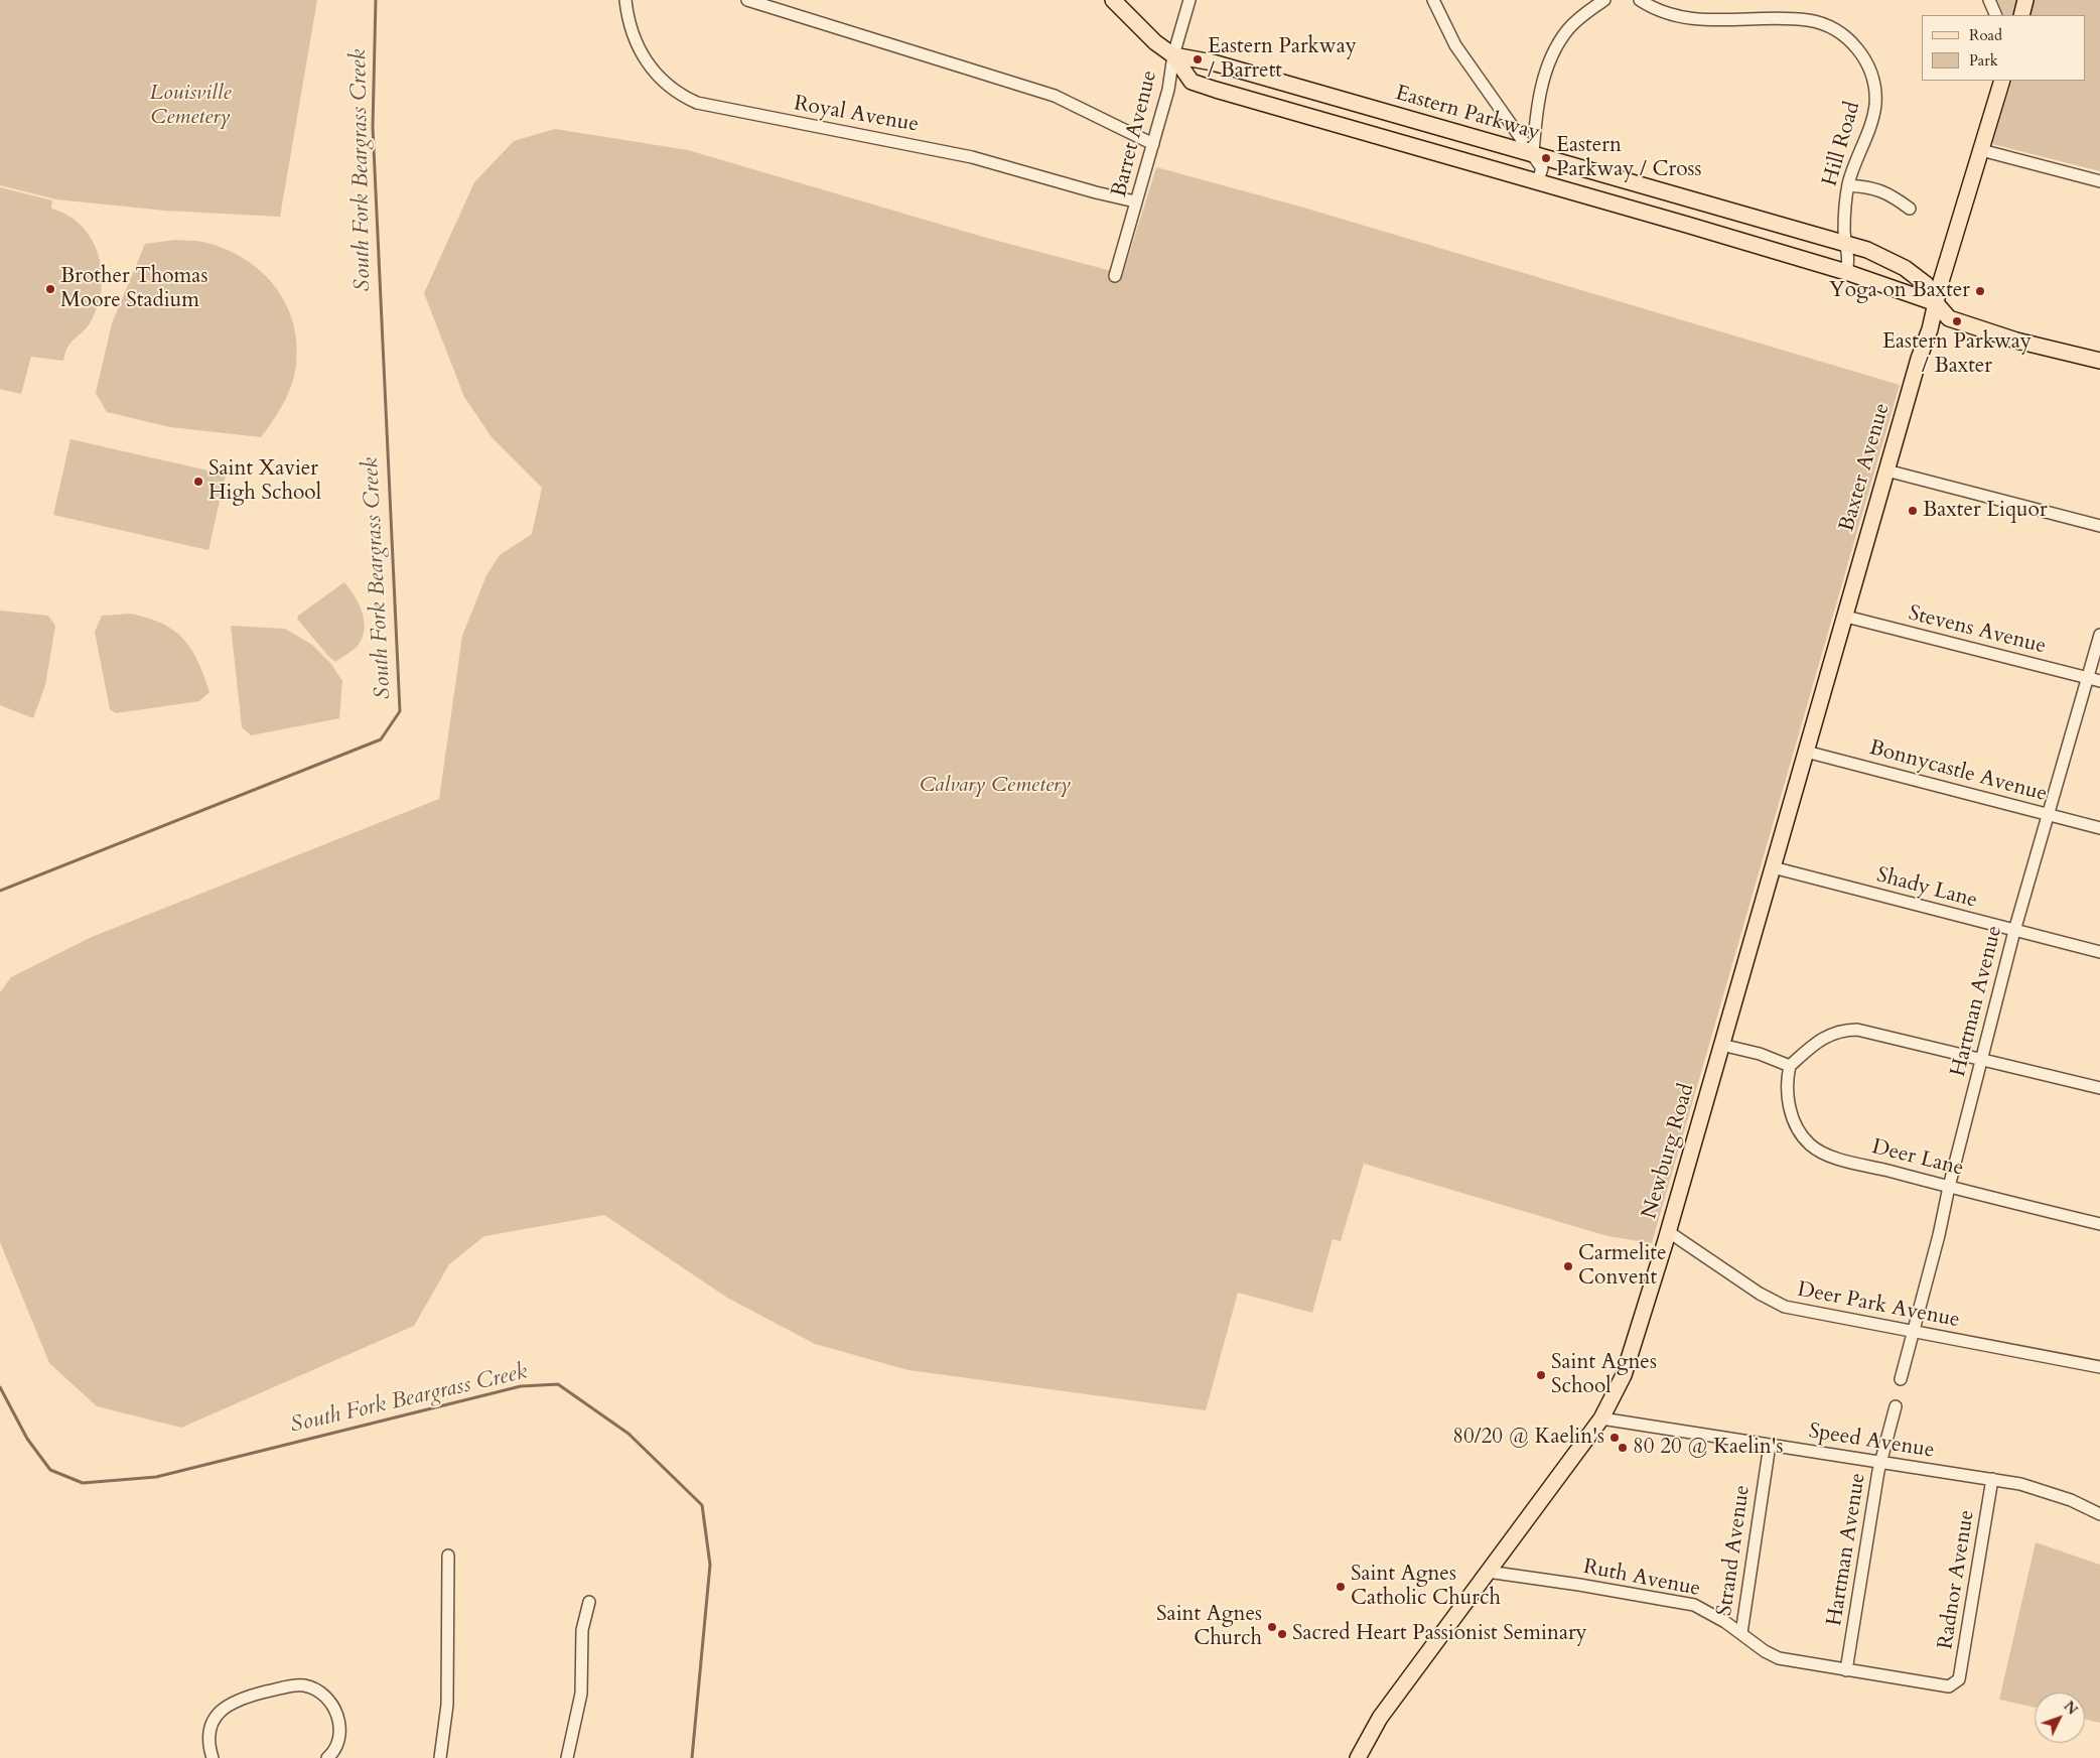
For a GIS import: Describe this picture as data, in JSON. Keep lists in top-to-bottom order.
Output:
{
  "streets": {
    "main road": ["Eastern Parkway", "Baxter Avenue", "Newburg Road"],
    "street": [
      "Royal Avenue",
      "Barret Avenue",
      "Hill Road",
      "Stevens Avenue",
      "Bonnycastle Avenue",
      "Shady Lane",
      "Hartman Avenue",
      "Deer Lane",
      "Deer Park Avenue",
      "Speed Avenue",
      "Strand Avenue",
      "Ruth Avenue",
      "Radnor Avenue"
    ]
  },
  "crossings": [
    ["Eastern Parkway", "Barret Avenue"],
    ["Eastern Parkway", "Hill Road"],
    ["Eastern Parkway", "Baxter Avenue"],
    ["Royal Avenue", "Barret Avenue"],
    ["Baxter Avenue", "Stevens Avenue"],
    ["Baxter Avenue", "Bonnycastle Avenue"],
    ["Baxter Avenue", "Shady Lane"],
    ["Baxter Avenue", "Newburg Road"],
    ["Stevens Avenue", "Hartman Avenue"],
    ["Bonnycastle Avenue", "Hartman Avenue"],
    ["Shady Lane", "Hartman Avenue"],
    ["Shady Lane", "Newburg Road"],
    ["Hartman Avenue", "Deer Lane"],
    ["Hartman Avenue", "Deer Park Avenue"],
    ["Hartman Avenue", "Speed Avenue"],
    ["Hartman Avenue", "Ruth Avenue"],
    ["Newburg Road", "Deer Park Avenue"],
    ["Newburg Road", "Speed Avenue"],
    ["Newburg Road", "Ruth Avenue"],
    ["Speed Avenue", "Strand Avenue"],
    ["Speed Avenue", "Radnor Avenue"],
    ["Strand Avenue", "Ruth Avenue"],
    ["Ruth Avenue", "Radnor Avenue"]
  ],
  "water": ["South Fork Beargrass Creek"],
  "parks": ["Louisville Cemetery", "Calvary Cemetery"],
  "places": [
    "Eastern Parkway / Barrett",
    "Eastern Parkway / Cross",
    "Brother Thomas Moore Stadium",
    "Yoga on Baxter",
    "Eastern Parkway / Baxter",
    "Saint Xavier High School",
    "Baxter Liquor",
    "Carmelite Convent",
    "Saint Agnes School",
    "80/20 @ Kaelin's",
    "80 20 @ Kaelin's",
    "Saint Agnes Catholic Church",
    "Saint Agnes Church",
    "Sacred Heart Passionist Seminary"
  ],
  "legend": ["Road", "Park"],
  "north": "top right"
}
